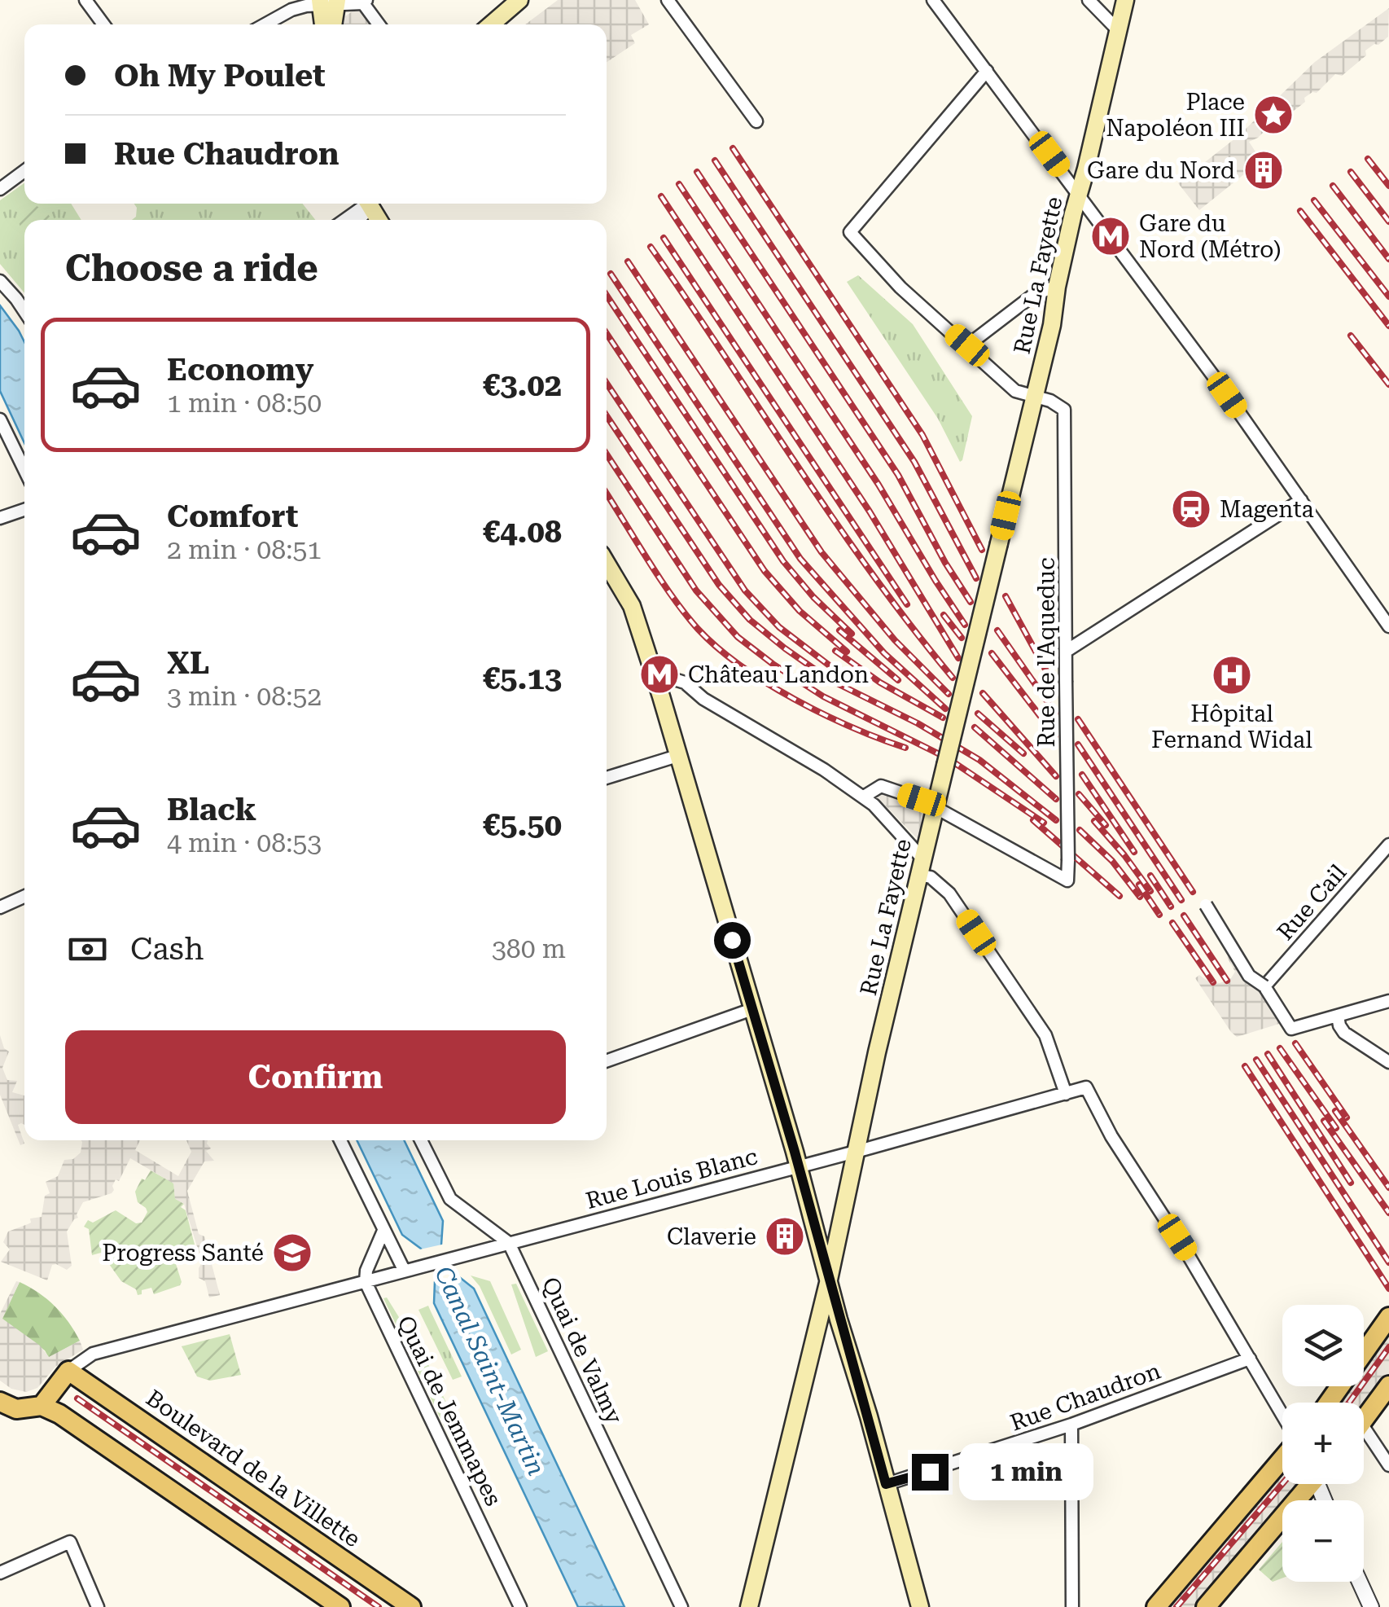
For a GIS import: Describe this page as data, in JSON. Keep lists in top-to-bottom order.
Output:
{
  "streets": {
    "main road": ["Rue La Fayette", "Boulevard de la Villette"],
    "street": [
      "Rue de l'Aqueduc",
      "Rue Cail",
      "Rue Louis Blanc",
      "Quai de Valmy",
      "Rue Chaudron",
      "Quai de Jemmapes"
    ]
  },
  "crossings": [
    ["Rue La Fayette", "Rue de l'Aqueduc"],
    ["Rue La Fayette", "Rue Louis Blanc"],
    ["Rue Louis Blanc", "Quai de Valmy"],
    ["Rue Louis Blanc", "Rue Chaudron"]
  ],
  "water": ["Canal Saint-Martin"],
  "places": {
    "place": ["Place Napoléon III"],
    "building": ["Gare du Nord", "Claverie"],
    "metro station": ["Gare du Nord (Métro)", "Château Landon"],
    "station": ["Magenta"],
    "hospital": ["Hôpital Fernand Widal"],
    "school or university": ["Progress Santé"]
  },
  "page": {
    "banner": ["Oh My Poulet", "Rue Chaudron"],
    "heading": "Choose a ride",
    "list": [
      {
        "name": "Economy",
        "note": "1 min · 08:50",
        "value": "€3.02"
      },
      {
        "name": "Comfort",
        "note": "2 min · 08:51",
        "value": "€4.08"
      },
      {
        "name": "XL",
        "note": "3 min · 08:52",
        "value": "€5.13"
      },
      {
        "name": "Black",
        "note": "4 min · 08:53",
        "value": "€5.50"
      }
    ],
    "pay": ["Cash", "380 m"],
    "buttons": "Confirm",
    "map_buttons": ["+", "−"],
    "bubble": "1 min"
  }
}
